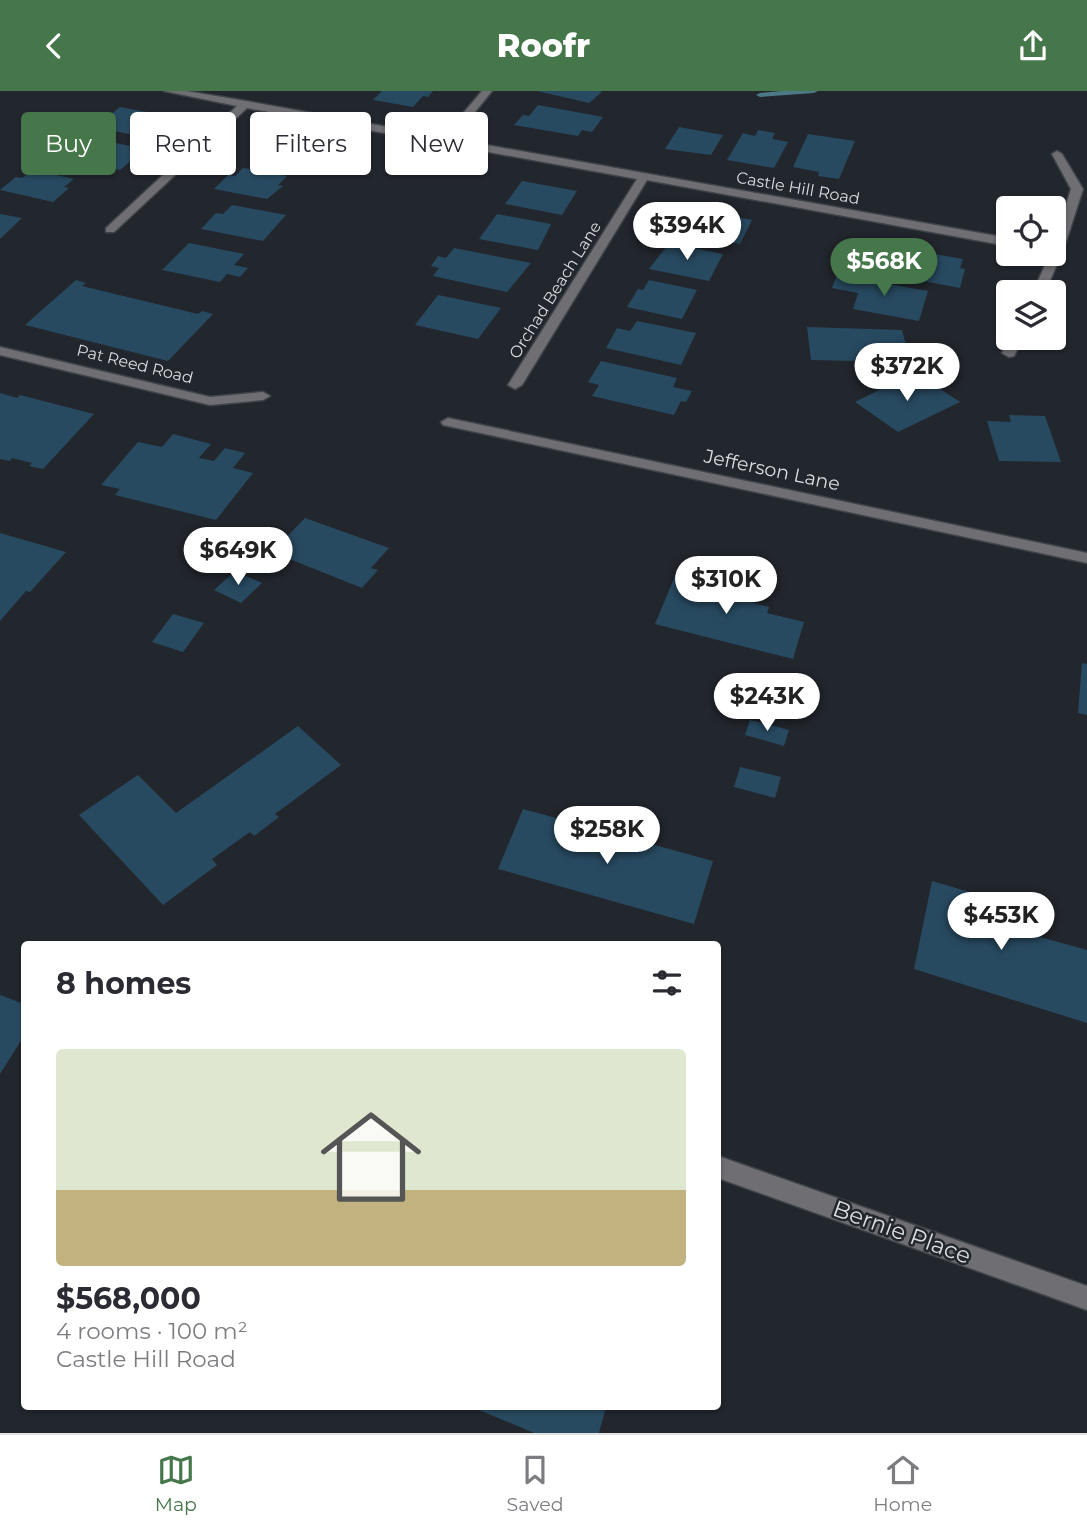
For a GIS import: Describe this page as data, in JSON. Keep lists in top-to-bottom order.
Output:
{
  "streets": {
    "street": [
      "Castle Hill Road",
      "Orchad Beach Lane",
      "Pat Reed Road",
      "Jefferson Lane",
      "Bernie Place"
    ]
  },
  "crossings": [
    ["Castle Hill Road", "Orchad Beach Lane"]
  ],
  "page": {
    "header": "Roofr",
    "chip": [
      "Buy",
      "Rent",
      "Filters",
      "New"
    ],
    "price": [
      "$394K",
      "$568K",
      "$372K",
      "$649K",
      "$310K",
      "$243K",
      "$258K",
      "$453K"
    ],
    "heading": "8 homes",
    "list": [
      {
        "name": "$568,000",
        "note": "4 rooms · 100 m² · Castle Hill Road"
      }
    ],
    "tabs": ["Map", "Saved", "Home"]
  }
}
